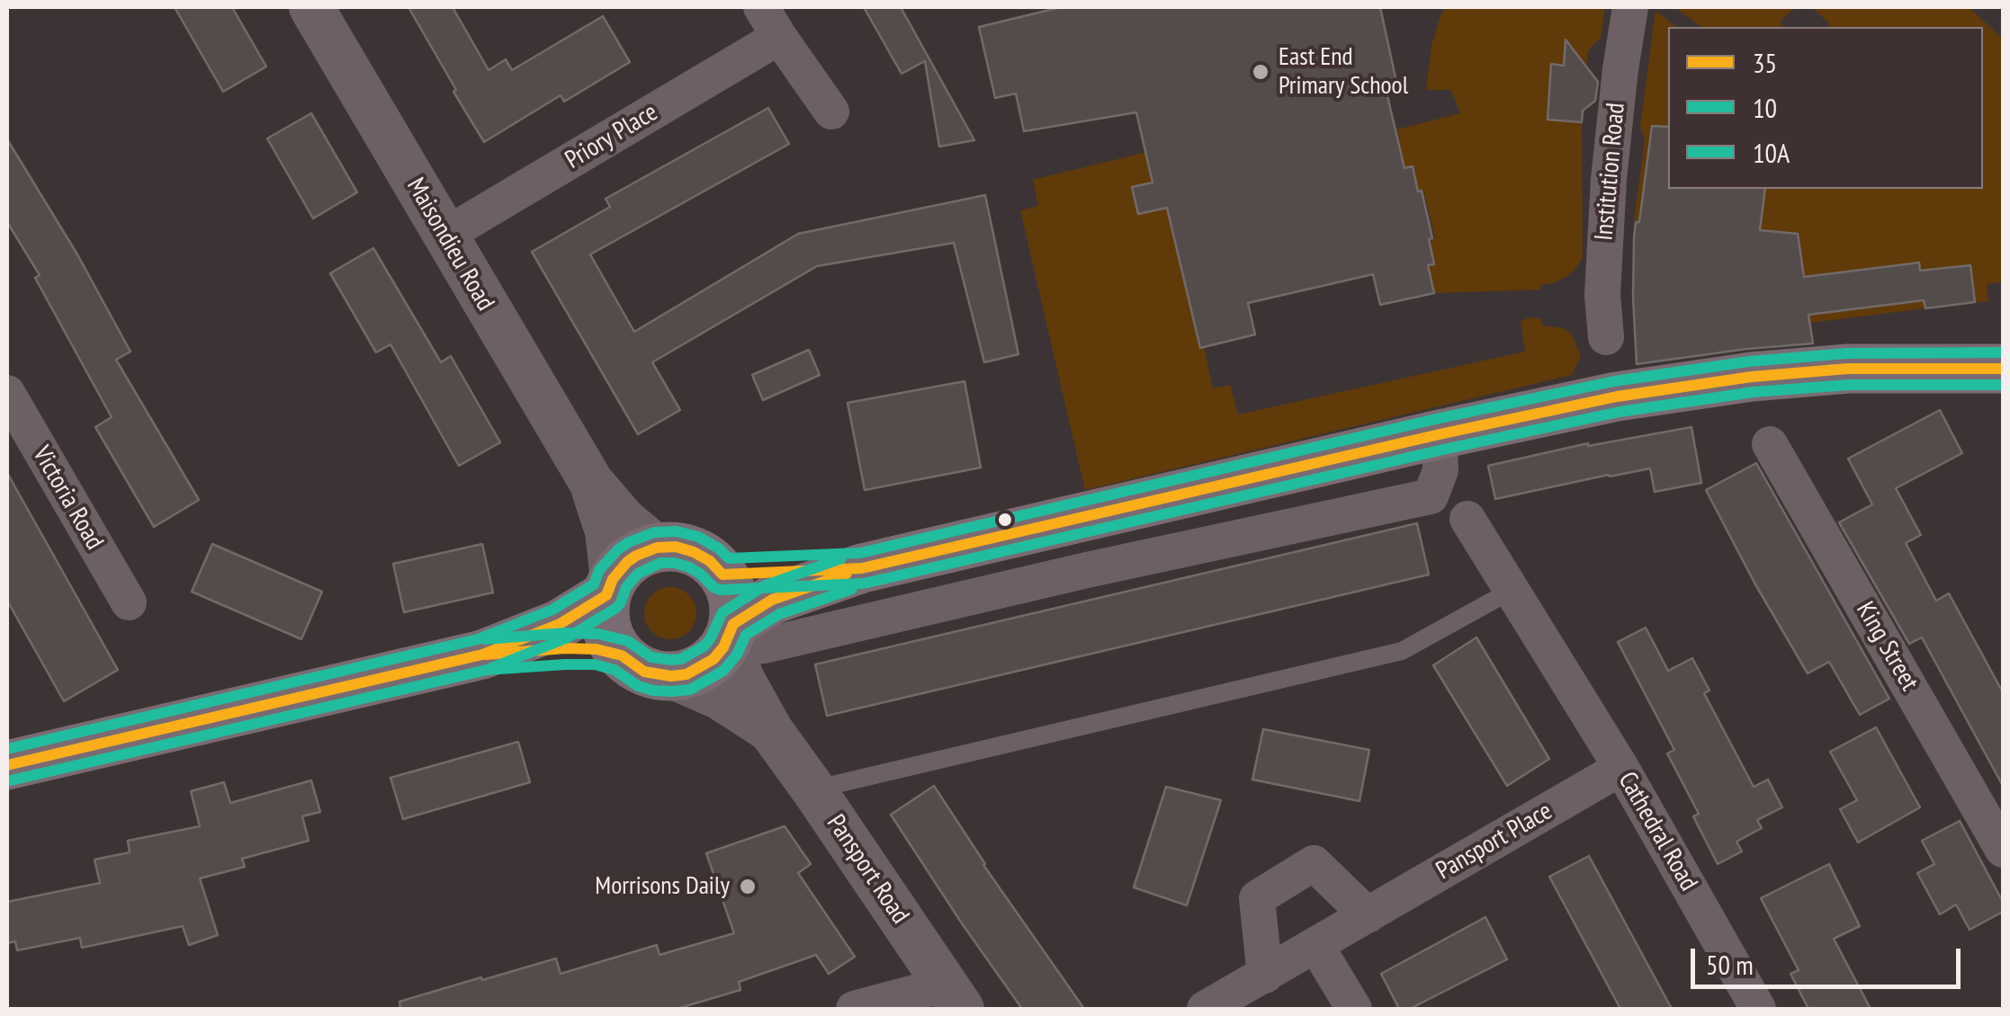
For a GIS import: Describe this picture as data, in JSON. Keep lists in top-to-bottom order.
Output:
{
  "streets": {
    "street": [
      "Priory Place",
      "Institution Road",
      "Maisondieu Road",
      "Victoria Road",
      "King Street",
      "Cathedral Road",
      "Pansport Place",
      "Pansport Road"
    ]
  },
  "crossings": [
    ["Priory Place", "Maisondieu Road"],
    ["Cathedral Road", "Pansport Place"]
  ],
  "places": ["East End Primary School", "Morrisons Daily"],
  "lines": ["transit line 10A", "transit line 35", "transit line 10"],
  "legend": ["35", "10", "10A"],
  "scale_bar": "50 m"
}
